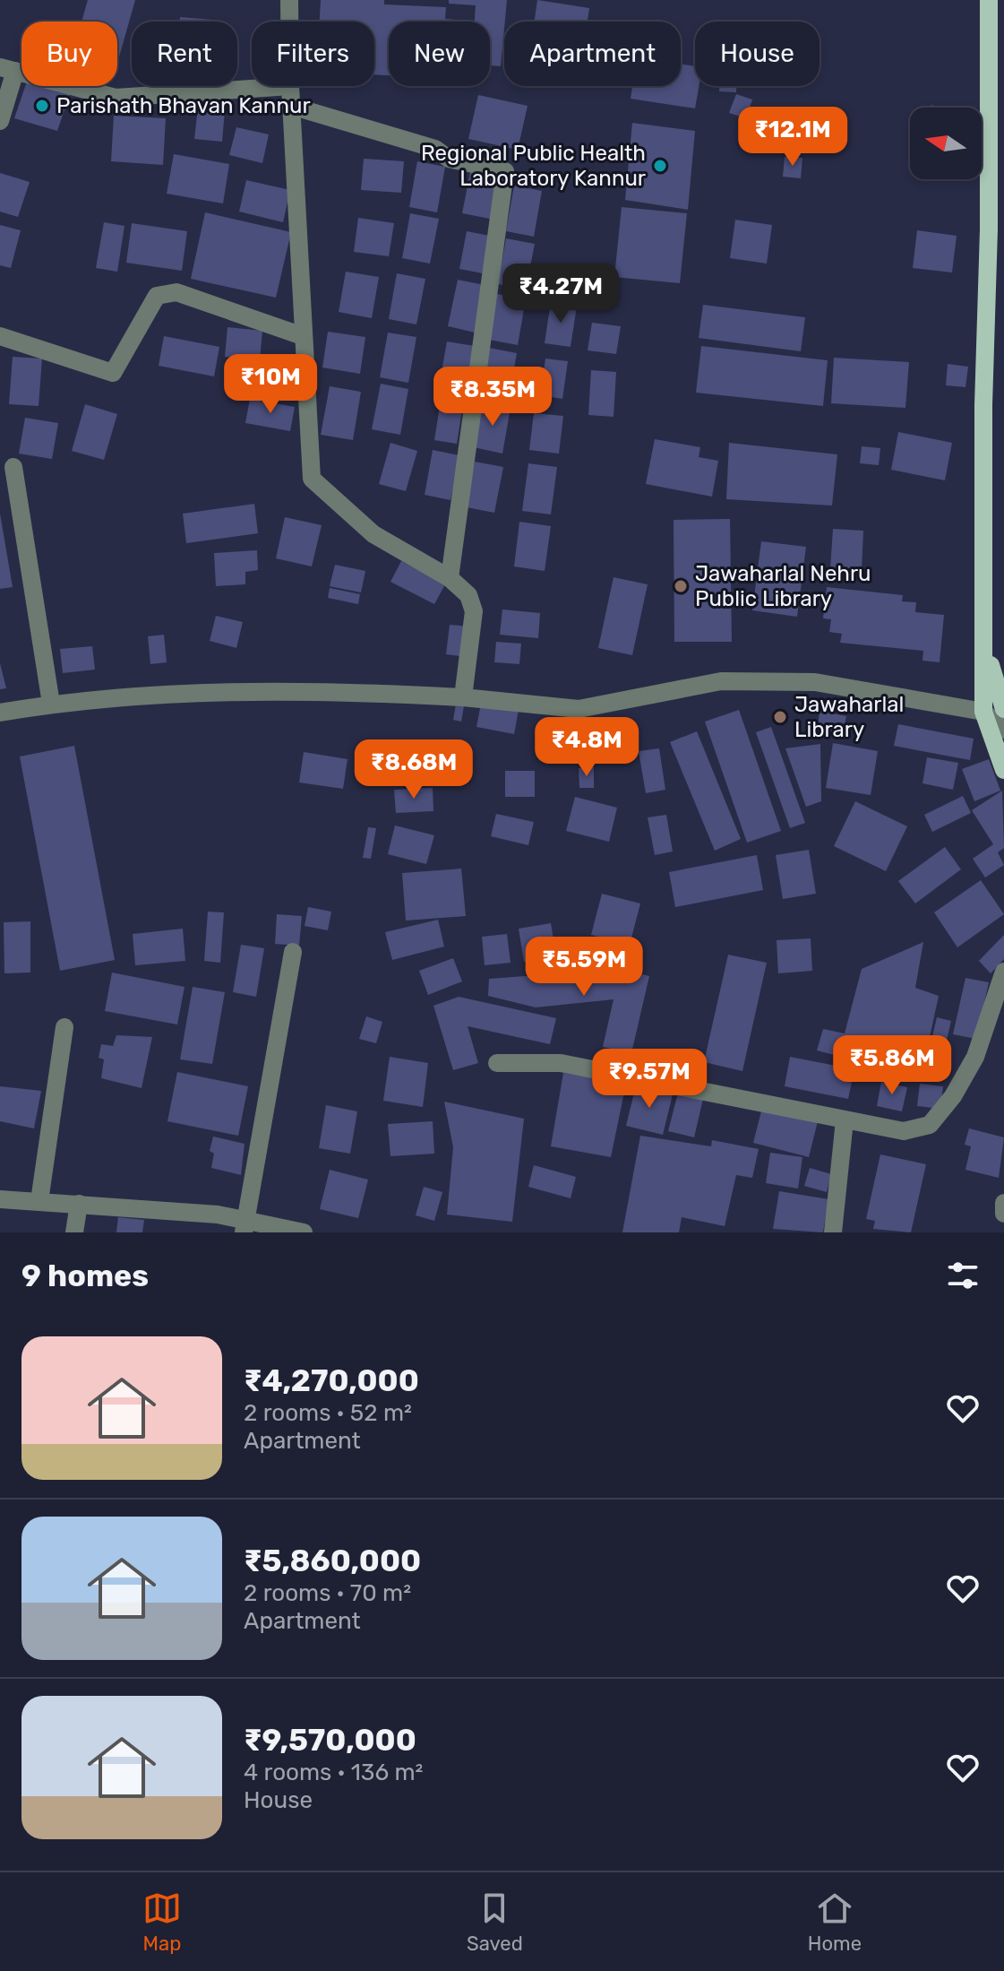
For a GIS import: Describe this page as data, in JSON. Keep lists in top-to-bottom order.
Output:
{
  "places": [
    "Parishath Bhavan Kannur",
    "Regional Public Health Laboratory Kannur",
    "Jawaharlal Nehru Public Library",
    "Jawaharlal Library"
  ],
  "north": "left",
  "page": {
    "chip": [
      "Buy",
      "Rent",
      "Filters",
      "New",
      "Apartment",
      "House"
    ],
    "price": [
      "₹12.1M",
      "₹4.27M",
      "₹10M",
      "₹8.35M",
      "₹4.8M",
      "₹8.68M",
      "₹5.59M",
      "₹5.86M",
      "₹9.57M"
    ],
    "heading": "9 homes",
    "list": [
      {
        "name": "₹4,270,000",
        "note": "2 rooms · 52 m² · Apartment"
      },
      {
        "name": "₹5,860,000",
        "note": "2 rooms · 70 m² · Apartment"
      },
      {
        "name": "₹9,570,000",
        "note": "4 rooms · 136 m² · House"
      }
    ],
    "tabs": ["Map", "Saved", "Home"]
  }
}
